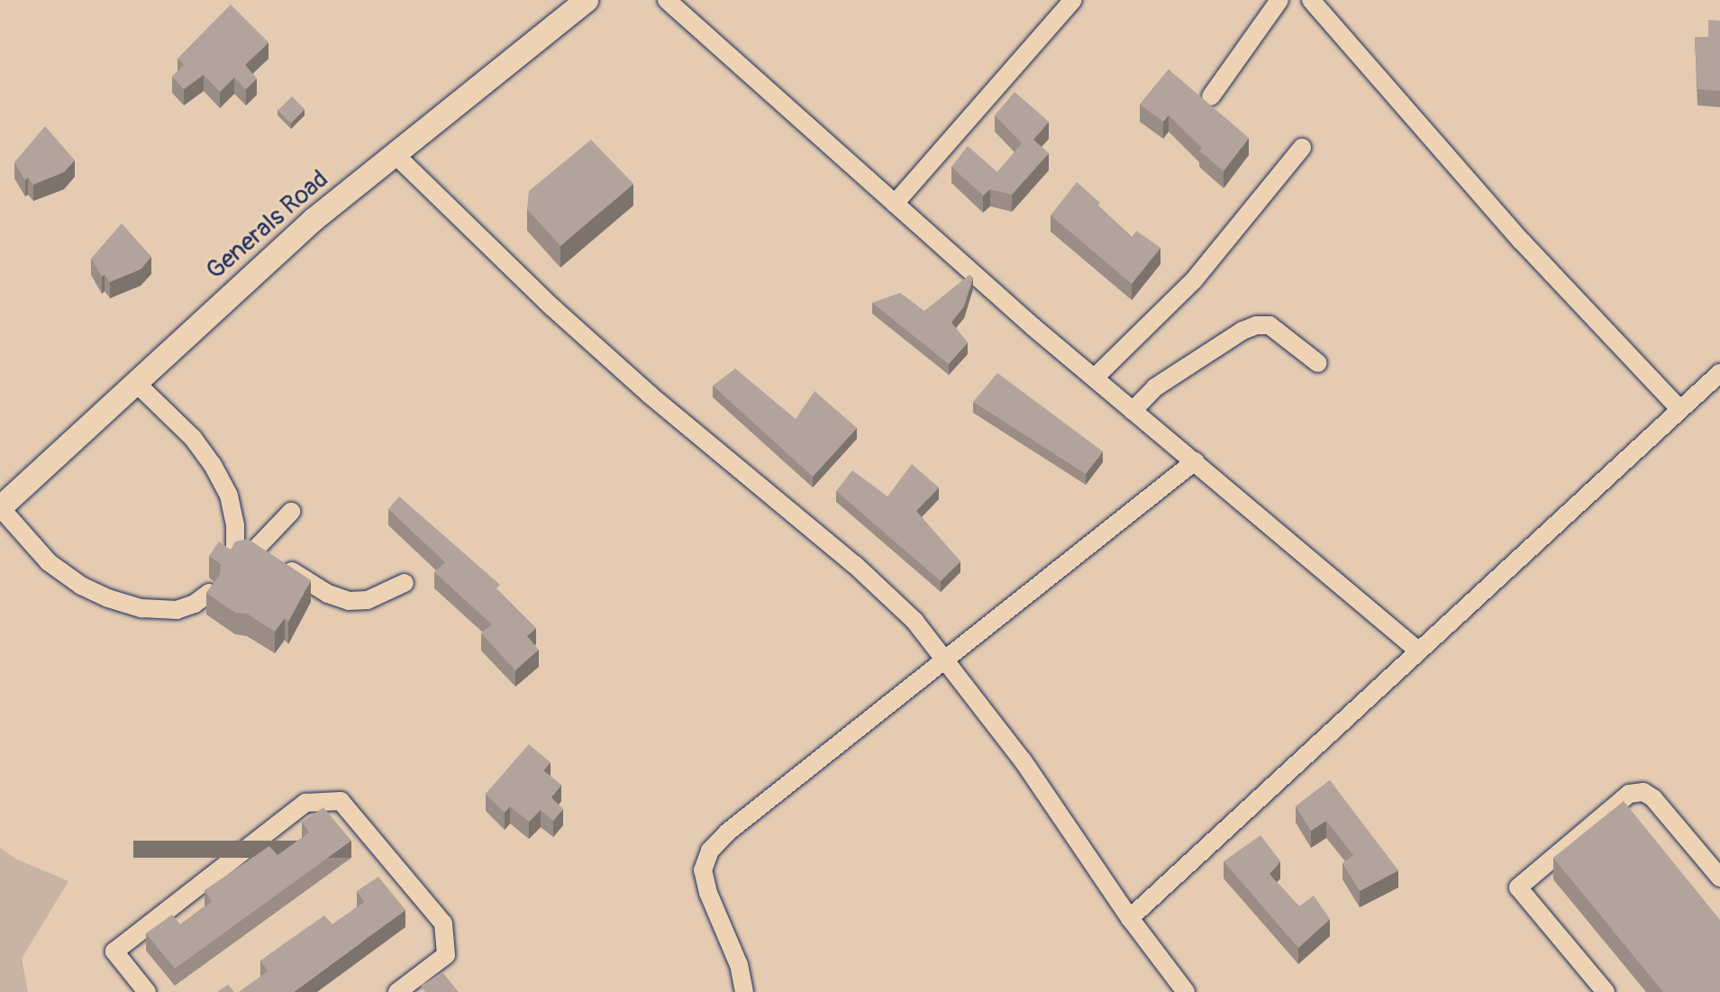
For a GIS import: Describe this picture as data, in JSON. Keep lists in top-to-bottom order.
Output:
{
  "streets": {
    "street": ["Generals Road"]
  }
}
